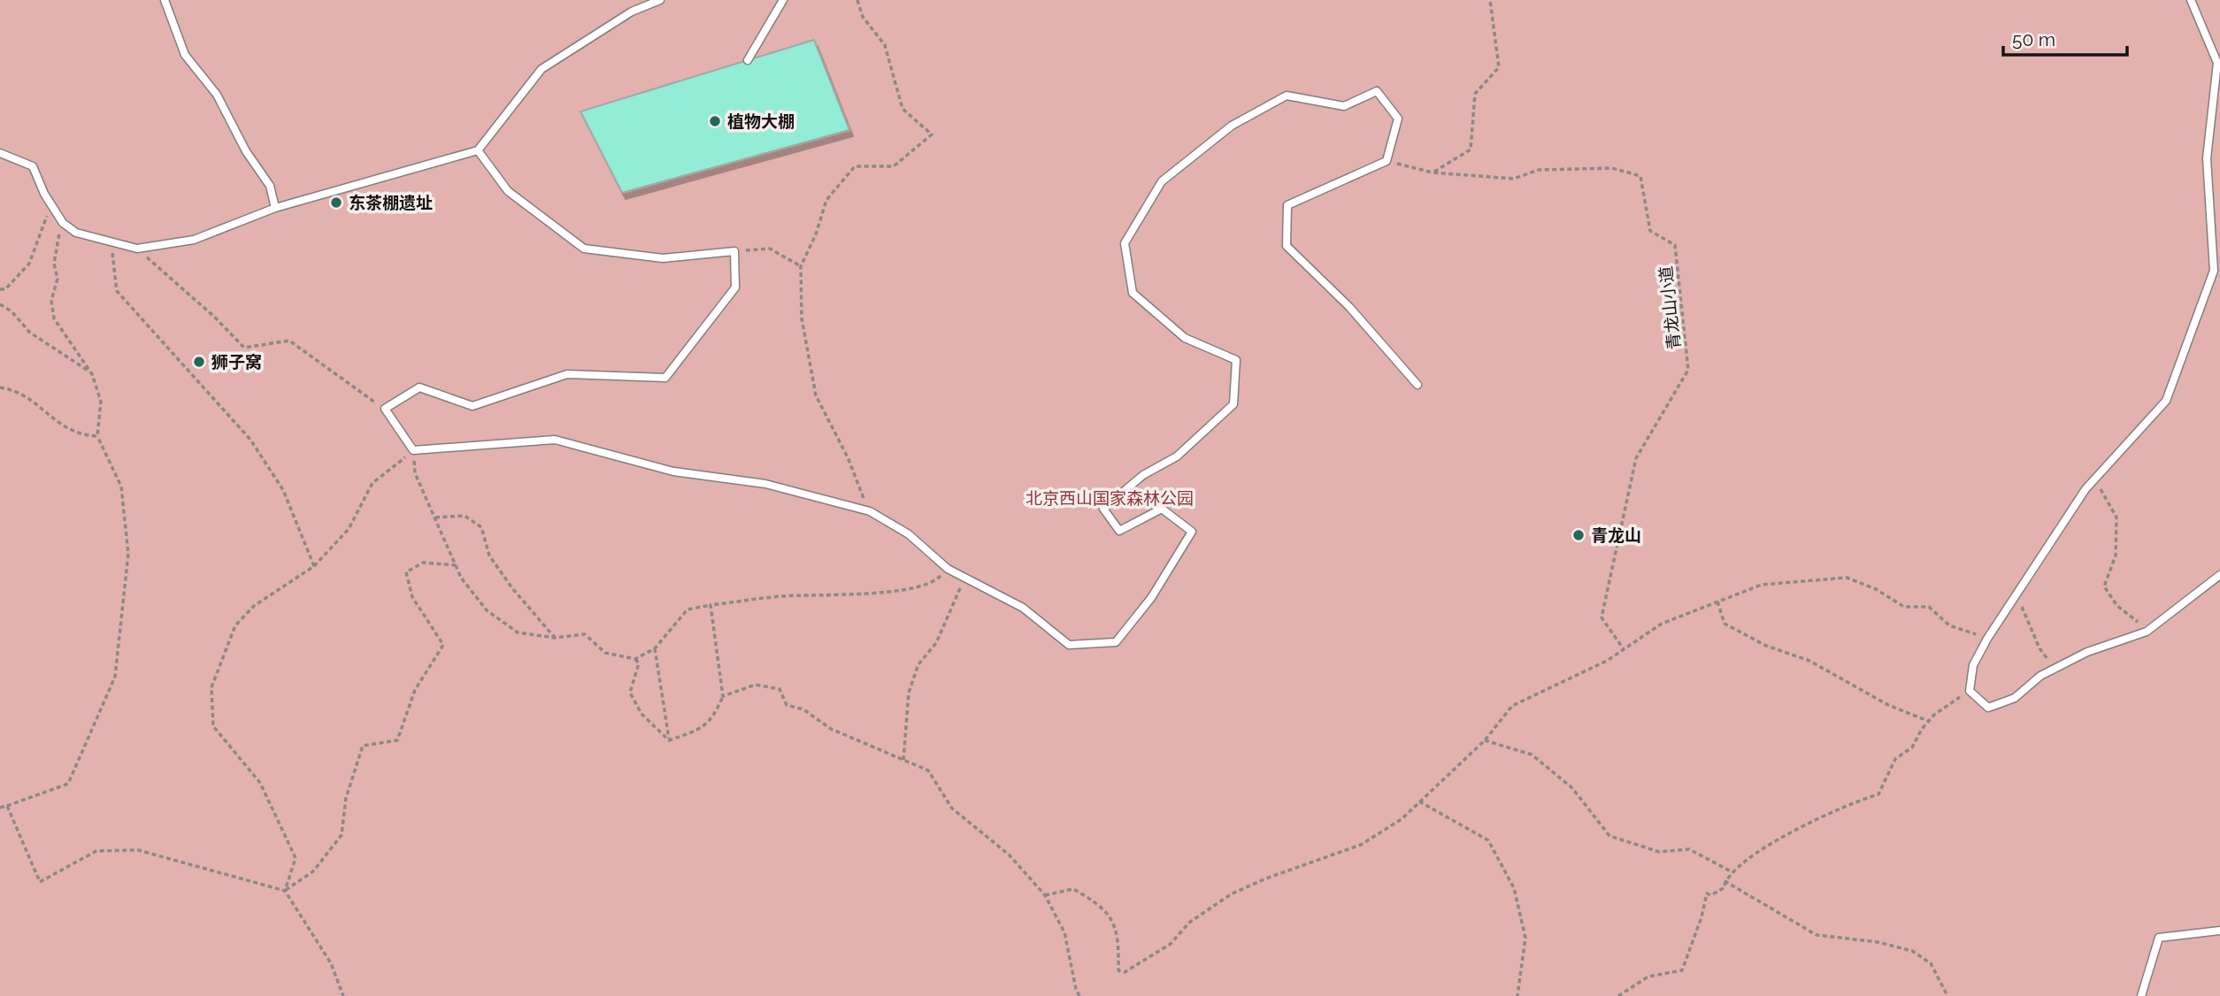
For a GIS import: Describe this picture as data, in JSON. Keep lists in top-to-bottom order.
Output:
{
  "streets": {
    "path": ["青龙山小道"]
  },
  "parks": ["北京西山国家森林公园"],
  "places": [
    "植物大棚",
    "东茶棚遗址",
    "狮子窝",
    "青龙山"
  ],
  "scale_bar": "50 m"
}
